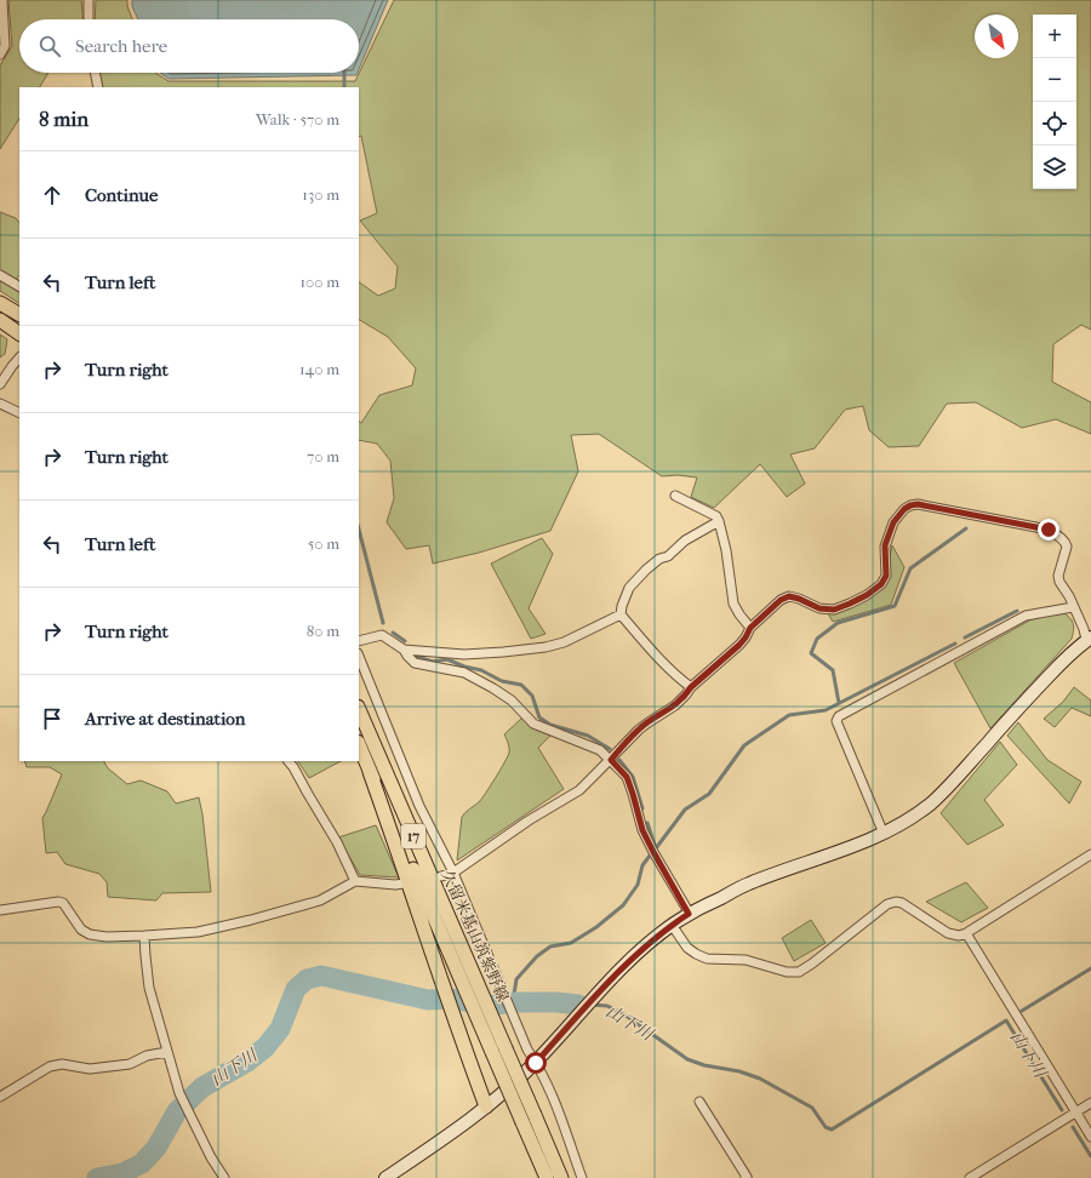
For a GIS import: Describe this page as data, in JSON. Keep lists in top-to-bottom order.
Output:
{
  "streets": {
    "main road": ["17", "久留米基山筑紫野線"]
  },
  "water": ["山下川"],
  "north": "bottom right",
  "page": {
    "map_buttons": ["+", "−"],
    "search": "Search here",
    "heading": ["8 min", "Walk · 570 m"],
    "list": [
      ["Continue", "130 m"],
      ["Turn left", "100 m"],
      ["Turn right", "140 m"],
      ["Turn right", "70 m"],
      ["Turn left", "50 m"],
      ["Turn right", "80 m"],
      "Arrive at destination"
    ]
  }
}
